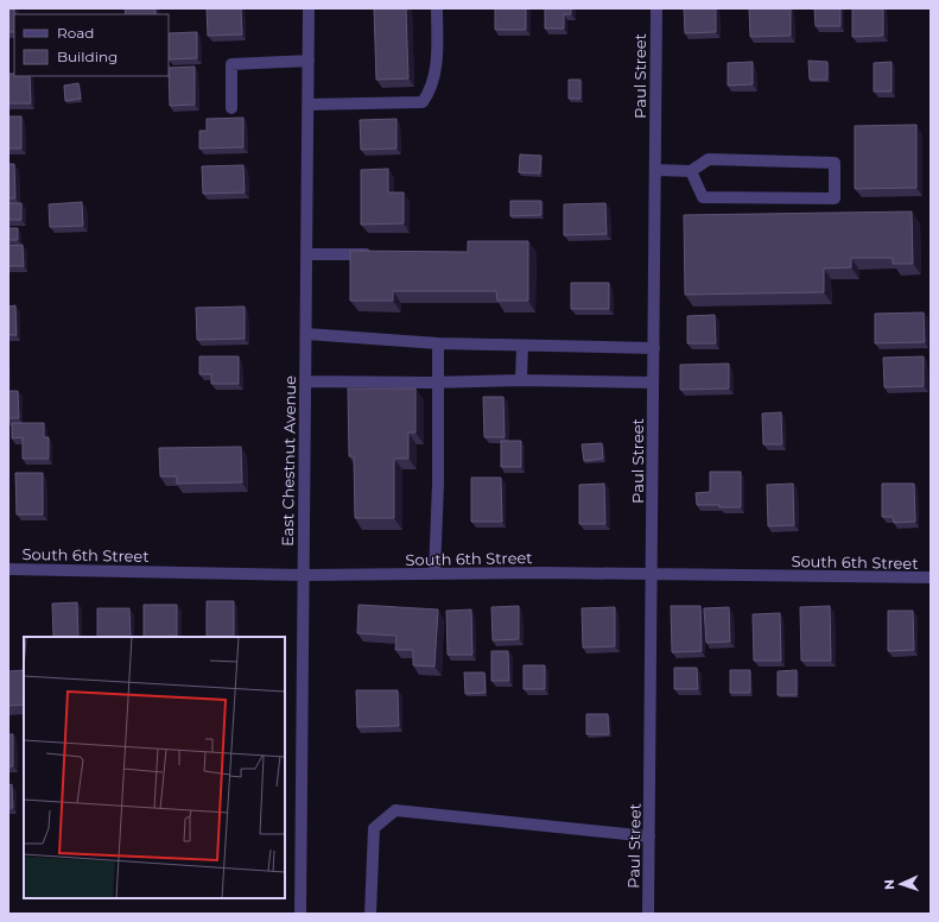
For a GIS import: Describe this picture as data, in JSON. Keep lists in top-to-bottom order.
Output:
{
  "streets": {
    "street": ["Paul Street", "East Chestnut Avenue", "South 6th Street"]
  },
  "crossings": [
    ["Paul Street", "South 6th Street"],
    ["East Chestnut Avenue", "South 6th Street"]
  ],
  "legend": ["Road", "Building"],
  "north": "left"
}
